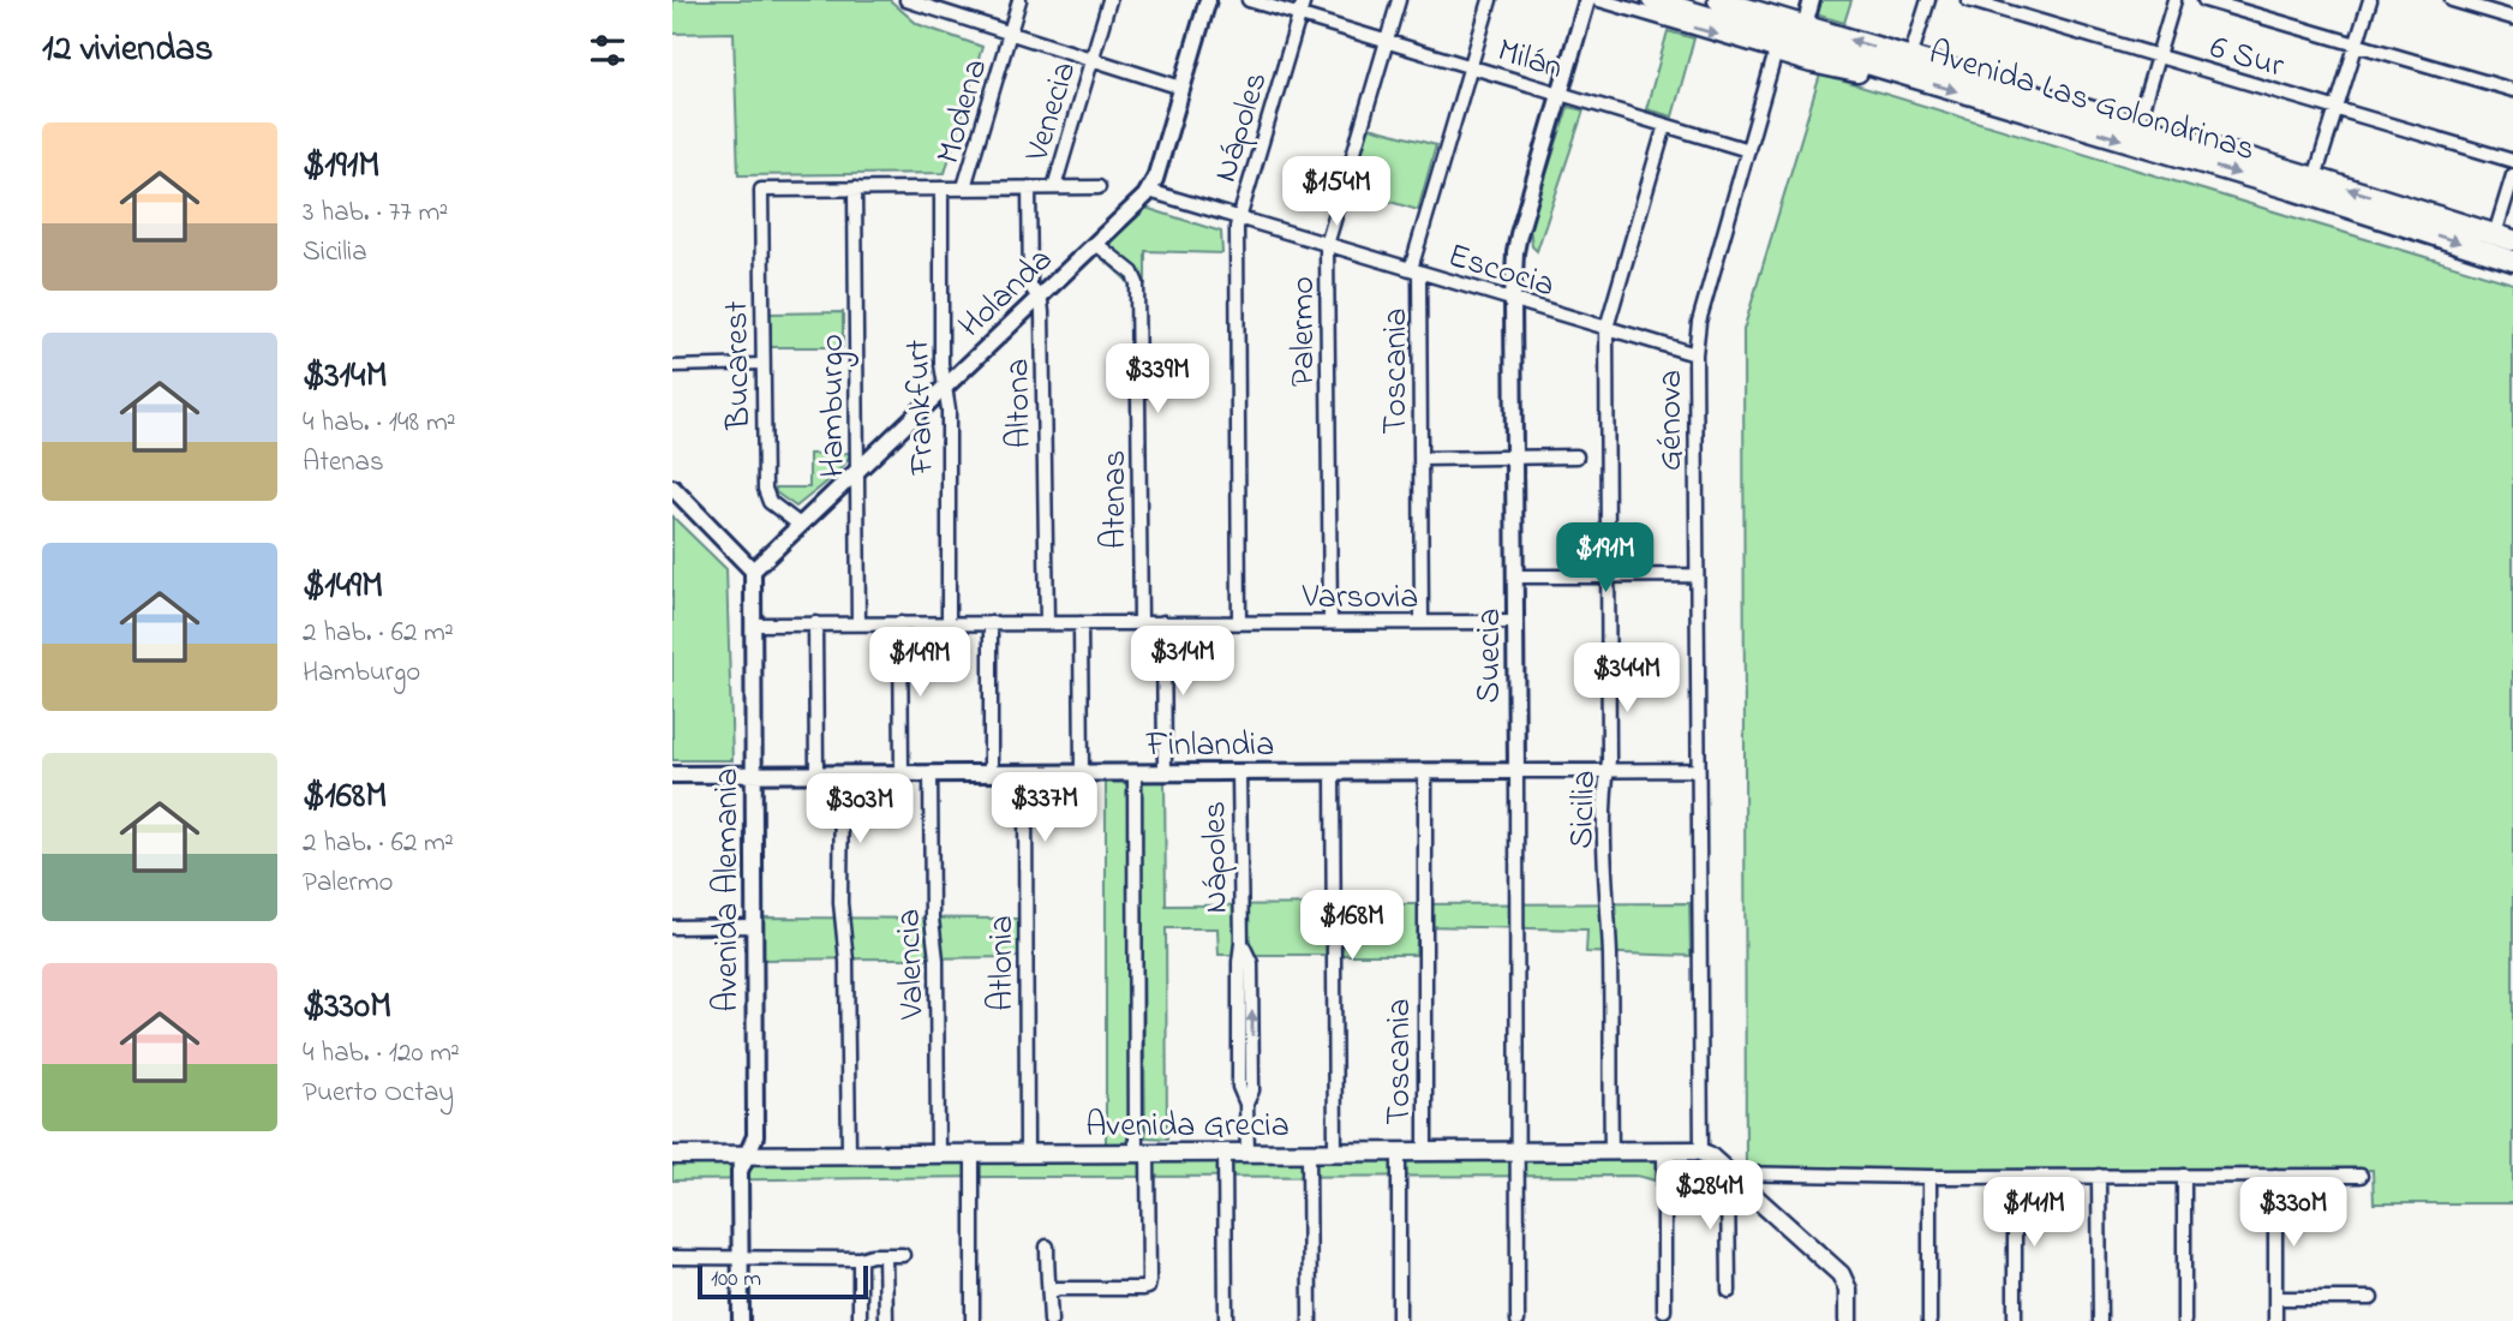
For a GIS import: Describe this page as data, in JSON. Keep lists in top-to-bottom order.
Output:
{
  "streets": {
    "main road": ["Avenida Las Golondrinas", "Avenida Grecia"],
    "street": [
      "6 Sur",
      "Milán",
      "Modena",
      "Venecia",
      "Nápoles",
      "Escocia",
      "Holanda",
      "Palermo",
      "Bucarest",
      "Toscania",
      "Altona",
      "Hamburgo",
      "Frankfurt",
      "Génova",
      "Atenas",
      "Varsovia",
      "Suecia",
      "Finlandia",
      "Sicilia",
      "Avenida Alemania",
      "Atlonia",
      "Valencia"
    ]
  },
  "crossings": [
    ["Milán", "Nápoles"],
    ["Milán", "Palermo"],
    ["Milán", "Toscania"],
    ["Milán", "Génova"],
    ["Milán", "Suecia"],
    ["Milán", "Sicilia"],
    ["Nápoles", "Escocia"],
    ["Nápoles", "Varsovia"],
    ["Nápoles", "Finlandia"],
    ["Nápoles", "Avenida Grecia"],
    ["Escocia", "Holanda"],
    ["Escocia", "Palermo"],
    ["Escocia", "Toscania"],
    ["Escocia", "Génova"],
    ["Escocia", "Suecia"],
    ["Escocia", "Sicilia"],
    ["Holanda", "Bucarest"],
    ["Holanda", "Altona"],
    ["Holanda", "Hamburgo"],
    ["Holanda", "Frankfurt"],
    ["Holanda", "Atenas"],
    ["Holanda", "Avenida Alemania"],
    ["Palermo", "Varsovia"],
    ["Bucarest", "Hamburgo"],
    ["Toscania", "Varsovia"],
    ["Toscania", "Finlandia"],
    ["Toscania", "Avenida Grecia"],
    ["Altona", "Varsovia"],
    ["Hamburgo", "Varsovia"],
    ["Frankfurt", "Varsovia"],
    ["Génova", "Finlandia"],
    ["Génova", "Avenida Grecia"],
    ["Atenas", "Varsovia"],
    ["Varsovia", "Suecia"],
    ["Varsovia", "Avenida Alemania"],
    ["Suecia", "Finlandia"],
    ["Suecia", "Avenida Grecia"],
    ["Finlandia", "Sicilia"],
    ["Finlandia", "Avenida Alemania"],
    ["Finlandia", "Atlonia"],
    ["Finlandia", "Valencia"],
    ["Sicilia", "Avenida Grecia"],
    ["Avenida Alemania", "Avenida Grecia"],
    ["Atlonia", "Avenida Grecia"],
    ["Valencia", "Avenida Grecia"]
  ],
  "scale_bar": "100 m",
  "page": {
    "heading": "12 viviendas",
    "list": [
      {
        "name": "$191M",
        "note": "3 hab. · 77 m² · Sicilia"
      },
      {
        "name": "$314M",
        "note": "4 hab. · 148 m² · Atenas"
      },
      {
        "name": "$149M",
        "note": "2 hab. · 62 m² · Hamburgo"
      },
      {
        "name": "$168M",
        "note": "2 hab. · 62 m² · Palermo"
      },
      {
        "name": "$330M",
        "note": "4 hab. · 120 m² · Puerto Octay"
      }
    ],
    "price": [
      "$154M",
      "$339M",
      "$191M",
      "$314M",
      "$149M",
      "$344M",
      "$337M",
      "$303M",
      "$168M",
      "$284M",
      "$141M",
      "$330M"
    ],
    "scale": "100 m"
  }
}
